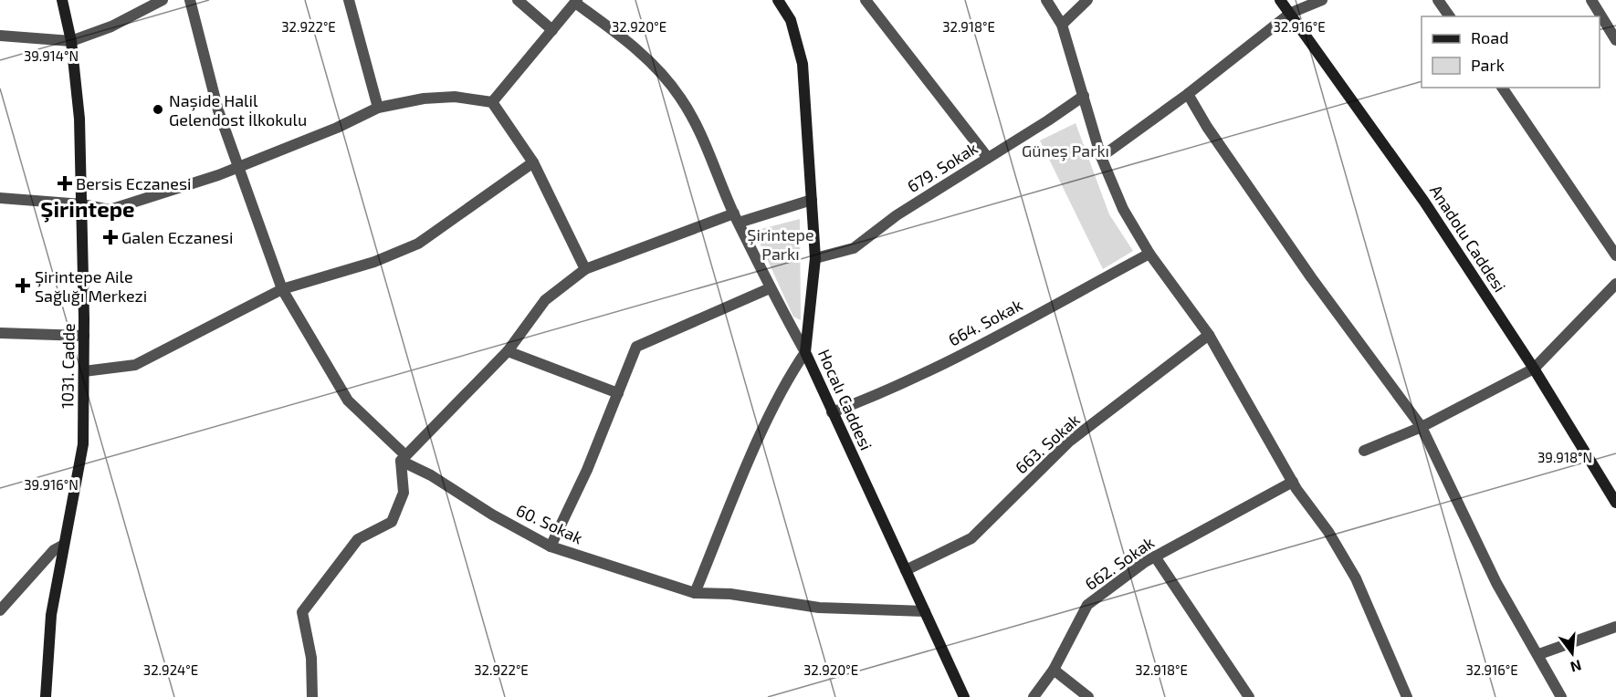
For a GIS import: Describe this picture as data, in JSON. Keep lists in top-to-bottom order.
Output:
{
  "streets": {
    "street": [
      "679. Sokak",
      "Anadolu Caddesi",
      "664. Sokak",
      "1031. Cadde",
      "Hocalı Caddesi",
      "663. Sokak",
      "60. Sokak",
      "662. Sokak"
    ]
  },
  "crossings": [
    ["679. Sokak", "Hocalı Caddesi"],
    ["664. Sokak", "Hocalı Caddesi"],
    ["Hocalı Caddesi", "663. Sokak"],
    ["Hocalı Caddesi", "60. Sokak"]
  ],
  "districts": ["Şirintepe"],
  "parks": ["Güneş Parkı", "Şirintepe Parkı"],
  "places": {
    "other": ["Naşide Halil Gelendost İlkokulu"],
    "health": ["Bersis Eczanesi", "Galen Eczanesi", "Şirintepe Aile Sağlığı Merkezi"]
  },
  "legend": ["Road", "Park"],
  "north": "bottom",
  "coordinates": [
    "32.922°E",
    "32.920°E",
    "32.918°E",
    "32.916°E",
    "39.914°N",
    "39.918°N",
    "39.916°N",
    "32.924°E"
  ]
}
